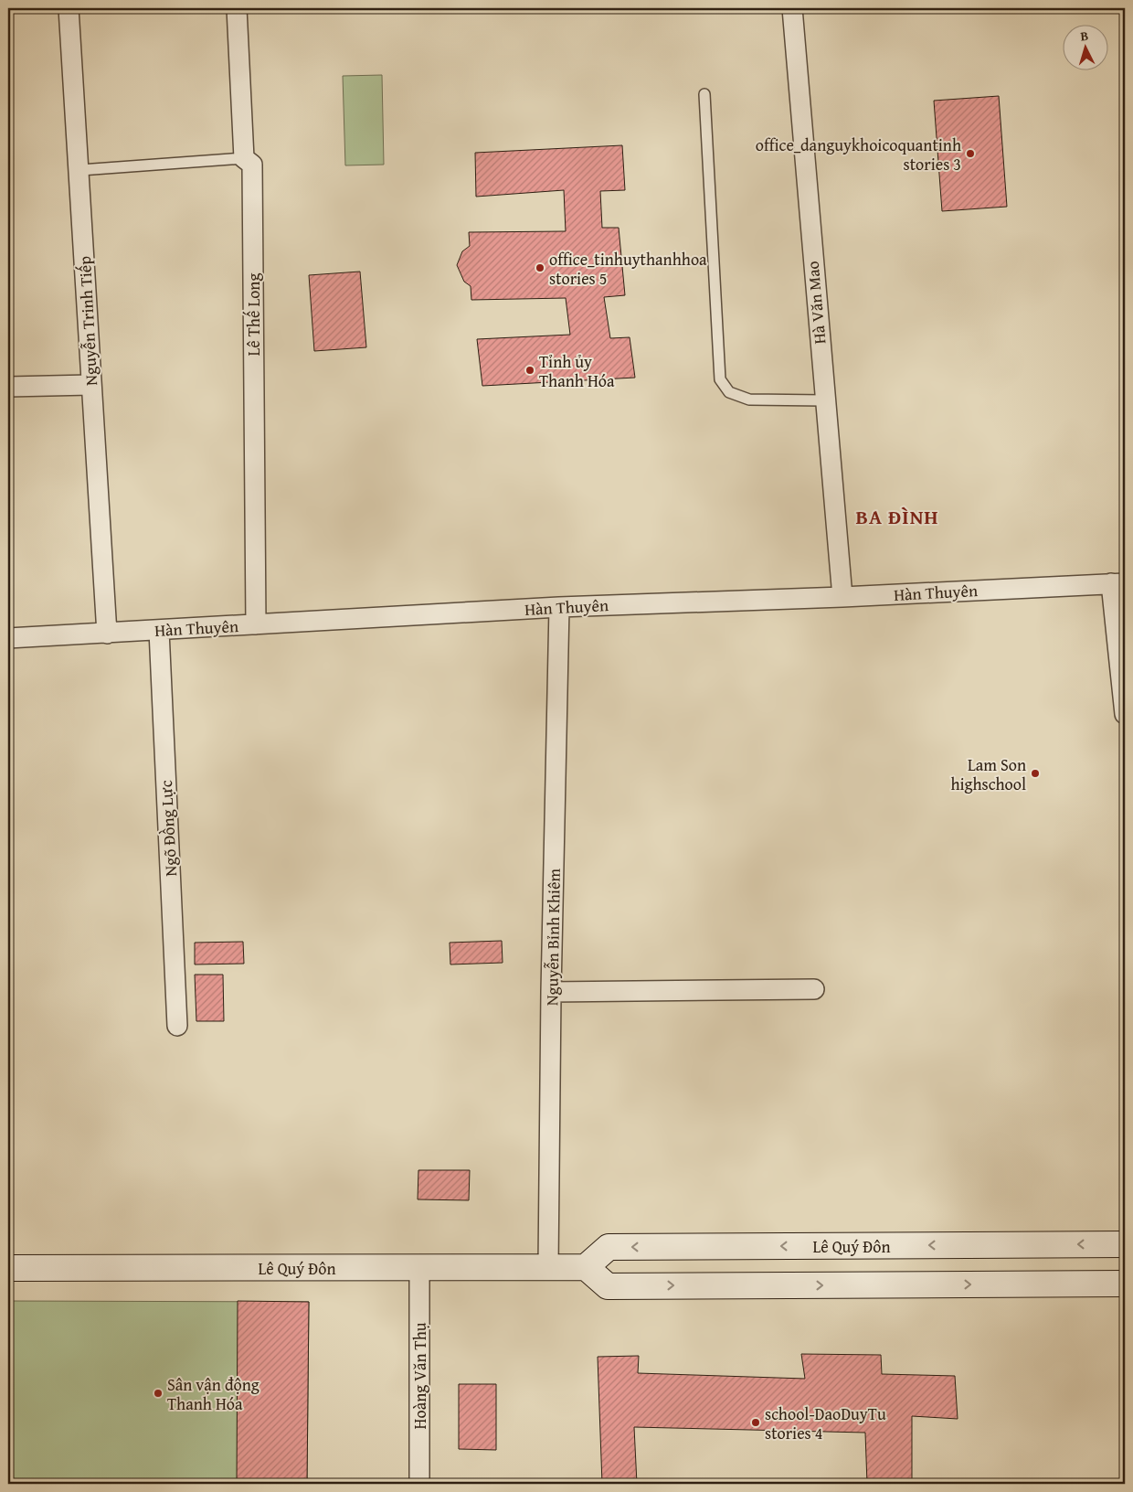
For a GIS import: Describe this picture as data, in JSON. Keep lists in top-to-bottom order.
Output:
{
  "streets": {
    "street": [
      "Hà Văn Mao",
      "Lê Thế Long",
      "Nguyễn Trinh Tiếp",
      "Hàn Thuyên",
      "Ngõ Đồng Lực",
      "Nguyễn Bỉnh Khiêm",
      "Lê Quý Đôn",
      "Hoàng Văn Thụ"
    ]
  },
  "crossings": [
    ["Hà Văn Mao", "Hàn Thuyên"],
    ["Lê Thế Long", "Hàn Thuyên"],
    ["Nguyễn Trinh Tiếp", "Hàn Thuyên"],
    ["Hàn Thuyên", "Ngõ Đồng Lực"],
    ["Hàn Thuyên", "Nguyễn Bỉnh Khiêm"],
    ["Nguyễn Bỉnh Khiêm", "Lê Quý Đôn"],
    ["Lê Quý Đôn", "Hoàng Văn Thụ"]
  ],
  "districts": ["BA ĐÌNH"],
  "places": [
    "office_danguykhoicoquantinh stories 3",
    "office_tinhuythanhhoa stories 5",
    "Tỉnh ủy Thanh Hóa",
    "Lam Son highschool",
    "Sân vận động Thanh Hóa",
    "school-DaoDuyTu stories 4"
  ],
  "north": "top"
}
